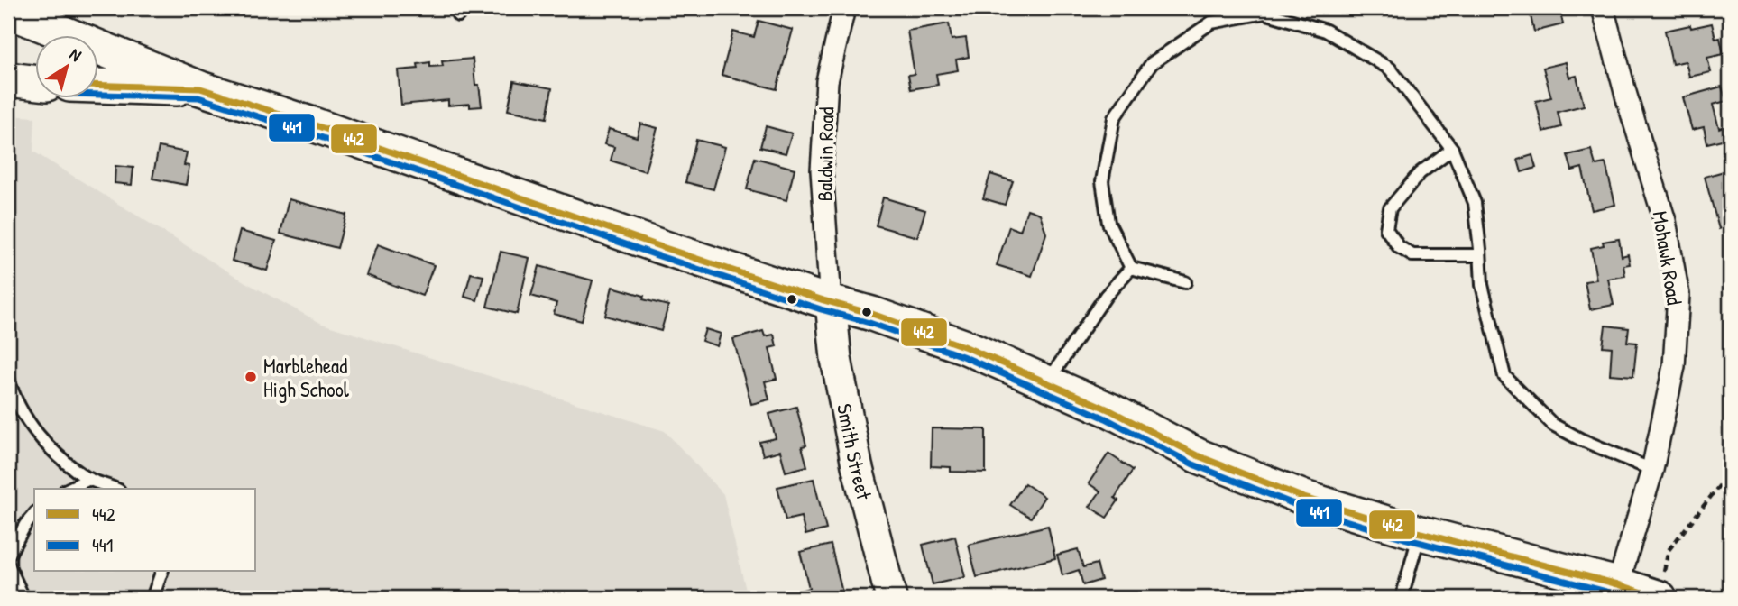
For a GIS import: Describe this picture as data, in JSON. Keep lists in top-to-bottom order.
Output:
{
  "streets": {
    "street": ["Baldwin Road", "Mohawk Road", "Smith Street"]
  },
  "crossings": [
    ["Baldwin Road", "Smith Street"]
  ],
  "places": ["Marblehead High School"],
  "lines": ["transit line 442", "transit line 441"],
  "legend": ["442", "441"],
  "north": "top right"
}
